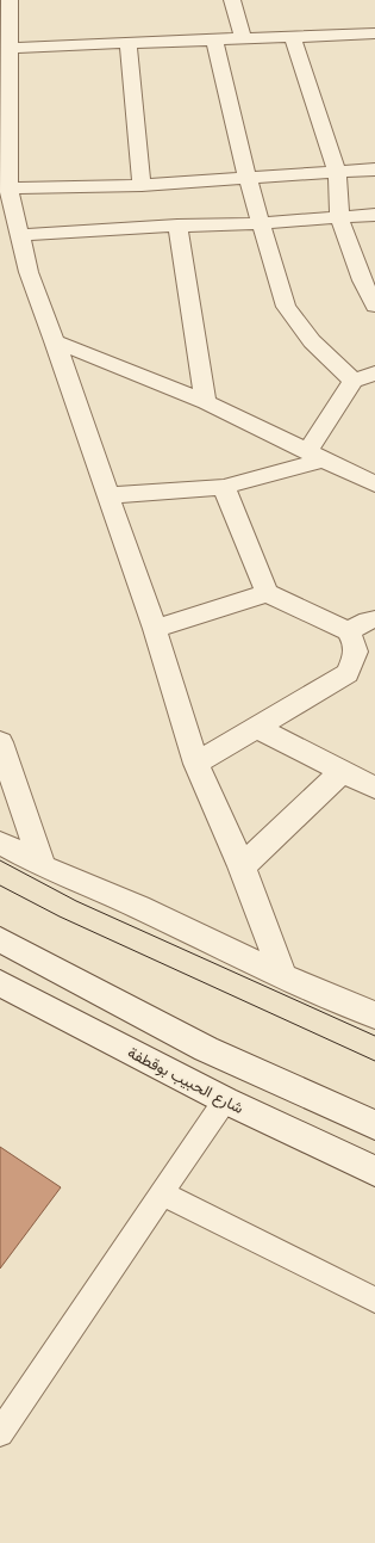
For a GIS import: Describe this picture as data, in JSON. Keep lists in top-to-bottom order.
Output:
{
  "streets": {
    "street": ["شارع الحبيب بوقطفة"]
  }
}
